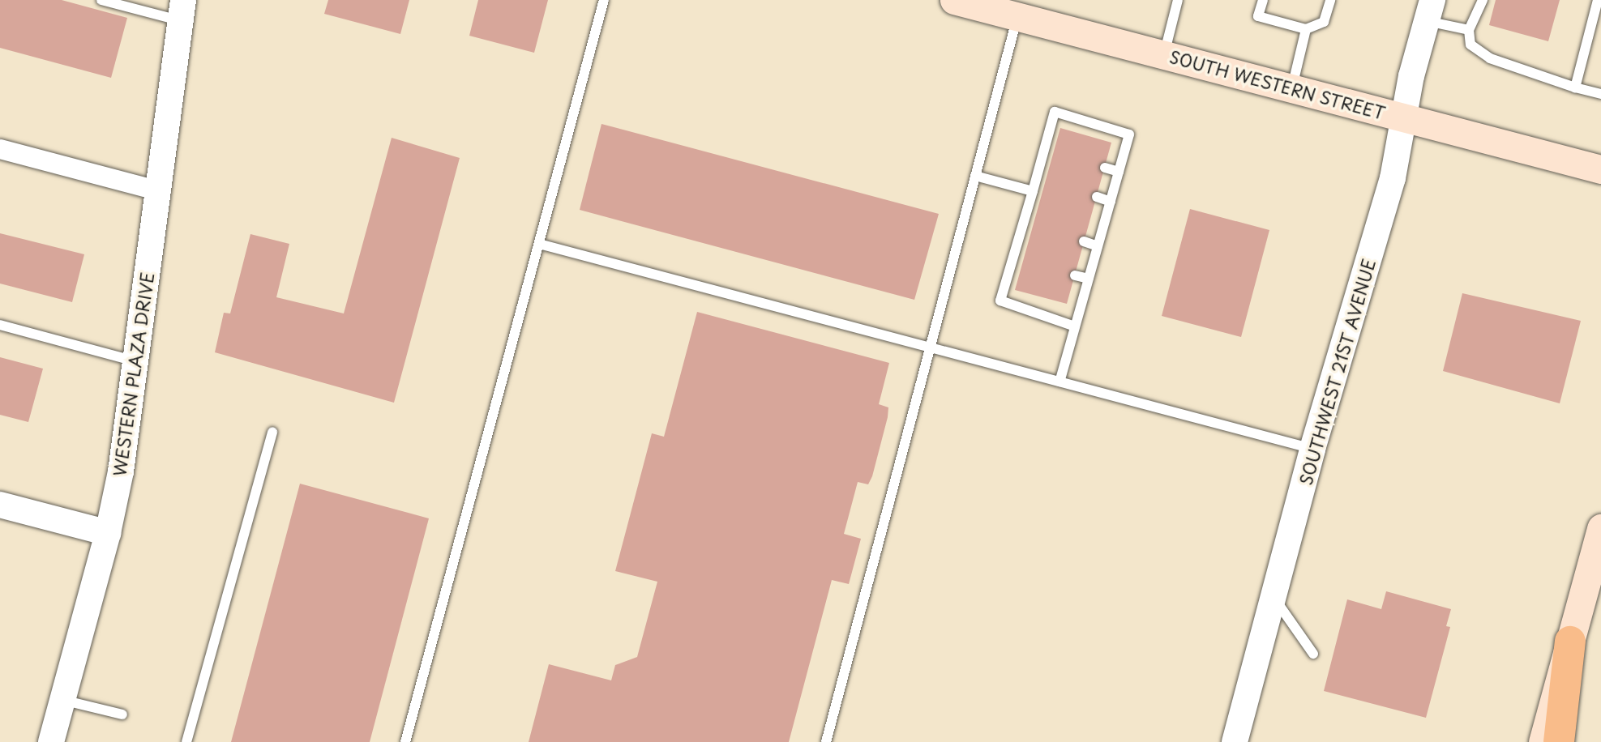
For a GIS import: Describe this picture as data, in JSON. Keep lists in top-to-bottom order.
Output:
{
  "streets": {
    "main road": ["SOUTH WESTERN STREET"],
    "street": ["SOUTHWEST 21ST AVENUE", "WESTERN PLAZA DRIVE"]
  },
  "crossings": [
    ["SOUTH WESTERN STREET", "SOUTHWEST 21ST AVENUE"]
  ]
}
